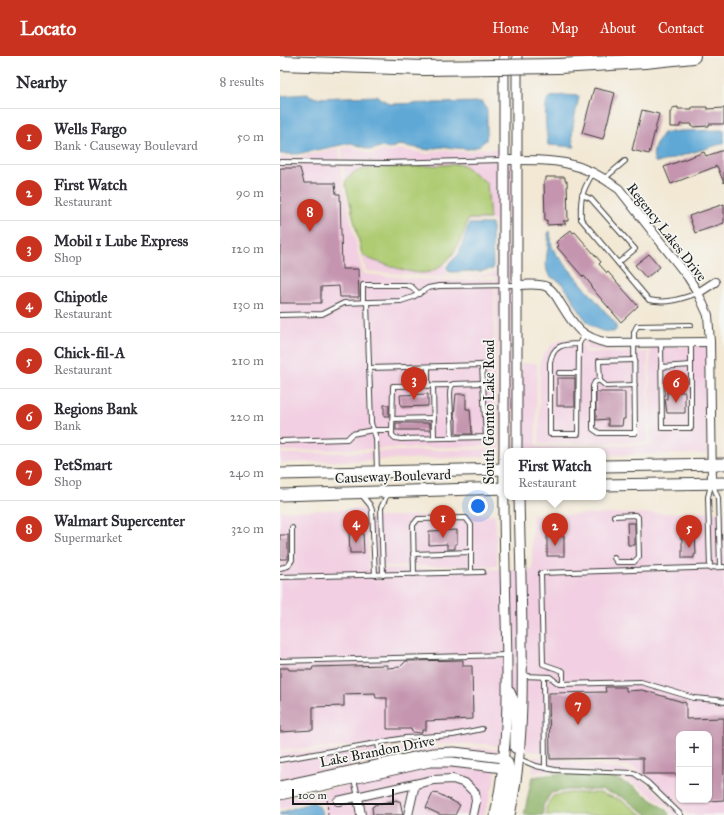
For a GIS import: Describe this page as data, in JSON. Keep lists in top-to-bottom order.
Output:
{
  "streets": {
    "main road": ["Causeway Boulevard"],
    "street": ["Regency Lakes Drive", "South Gornto Lake Road", "Lake Brandon Drive"]
  },
  "crossings": [
    ["Regency Lakes Drive", "South Gornto Lake Road"],
    ["South Gornto Lake Road", "Lake Brandon Drive"]
  ],
  "scale_bar": "100 m",
  "page": {
    "header": "Locato",
    "nav": [
      "Home",
      "Map",
      "About",
      "Contact"
    ],
    "heading": ["Nearby", "8 results"],
    "list": [
      {
        "mark": "1",
        "name": "Wells Fargo",
        "note": "Bank · Causeway Boulevard",
        "value": "50 m"
      },
      {
        "mark": "2",
        "name": "First Watch",
        "note": "Restaurant",
        "value": "90 m"
      },
      {
        "mark": "3",
        "name": "Mobil 1 Lube Express",
        "note": "Shop",
        "value": "120 m"
      },
      {
        "mark": "4",
        "name": "Chipotle",
        "note": "Restaurant",
        "value": "130 m"
      },
      {
        "mark": "5",
        "name": "Chick-fil-A",
        "note": "Restaurant",
        "value": "210 m"
      },
      {
        "mark": "6",
        "name": "Regions Bank",
        "note": "Bank",
        "value": "220 m"
      },
      {
        "mark": "7",
        "name": "PetSmart",
        "note": "Shop",
        "value": "240 m"
      },
      {
        "mark": "8",
        "name": "Walmart Supercenter",
        "note": "Supermarket",
        "value": "320 m"
      }
    ],
    "pins": [
      "8",
      "3",
      "6",
      "1",
      "4",
      "2",
      "5",
      "7"
    ],
    "popup": ["First Watch", "Restaurant"],
    "map_buttons": ["+", "−"],
    "scale": "100 m"
  }
}
